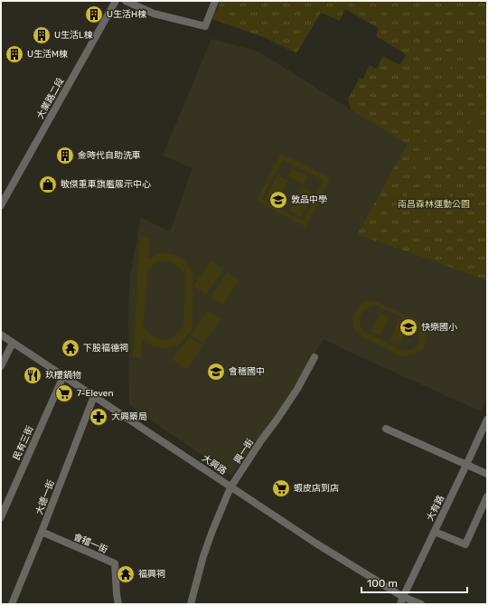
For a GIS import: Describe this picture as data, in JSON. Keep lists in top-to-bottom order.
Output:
{
  "streets": {
    "street": [
      "大業路二段",
      "民有三街",
      "興一街",
      "大興路",
      "大德一街",
      "大有路",
      "會稽一街"
    ]
  },
  "crossings": [
    ["民有三街", "大興路"],
    ["興一街", "大興路"],
    ["大興路", "大德一街"],
    ["大興路", "大有路"],
    ["大德一街", "會稽一街"]
  ],
  "parks": ["南昌森林運動公園"],
  "places": {
    "building": [
      "U生活H棟",
      "U生活L棟",
      "U生活M棟",
      "金時代自助洗車"
    ],
    "shop": ["敏傑重車旗艦展示中心"],
    "school or university": ["敦品中學", "快樂國小", "會稽國中"],
    "temple": ["下股福德祠", "福興祠"],
    "restaurant": ["玖樓鍋物"],
    "supermarket": ["7-Eleven", "蝦皮店到店"],
    "pharmacy": ["大興藥局"]
  },
  "scale_bar": "100 m"
}
